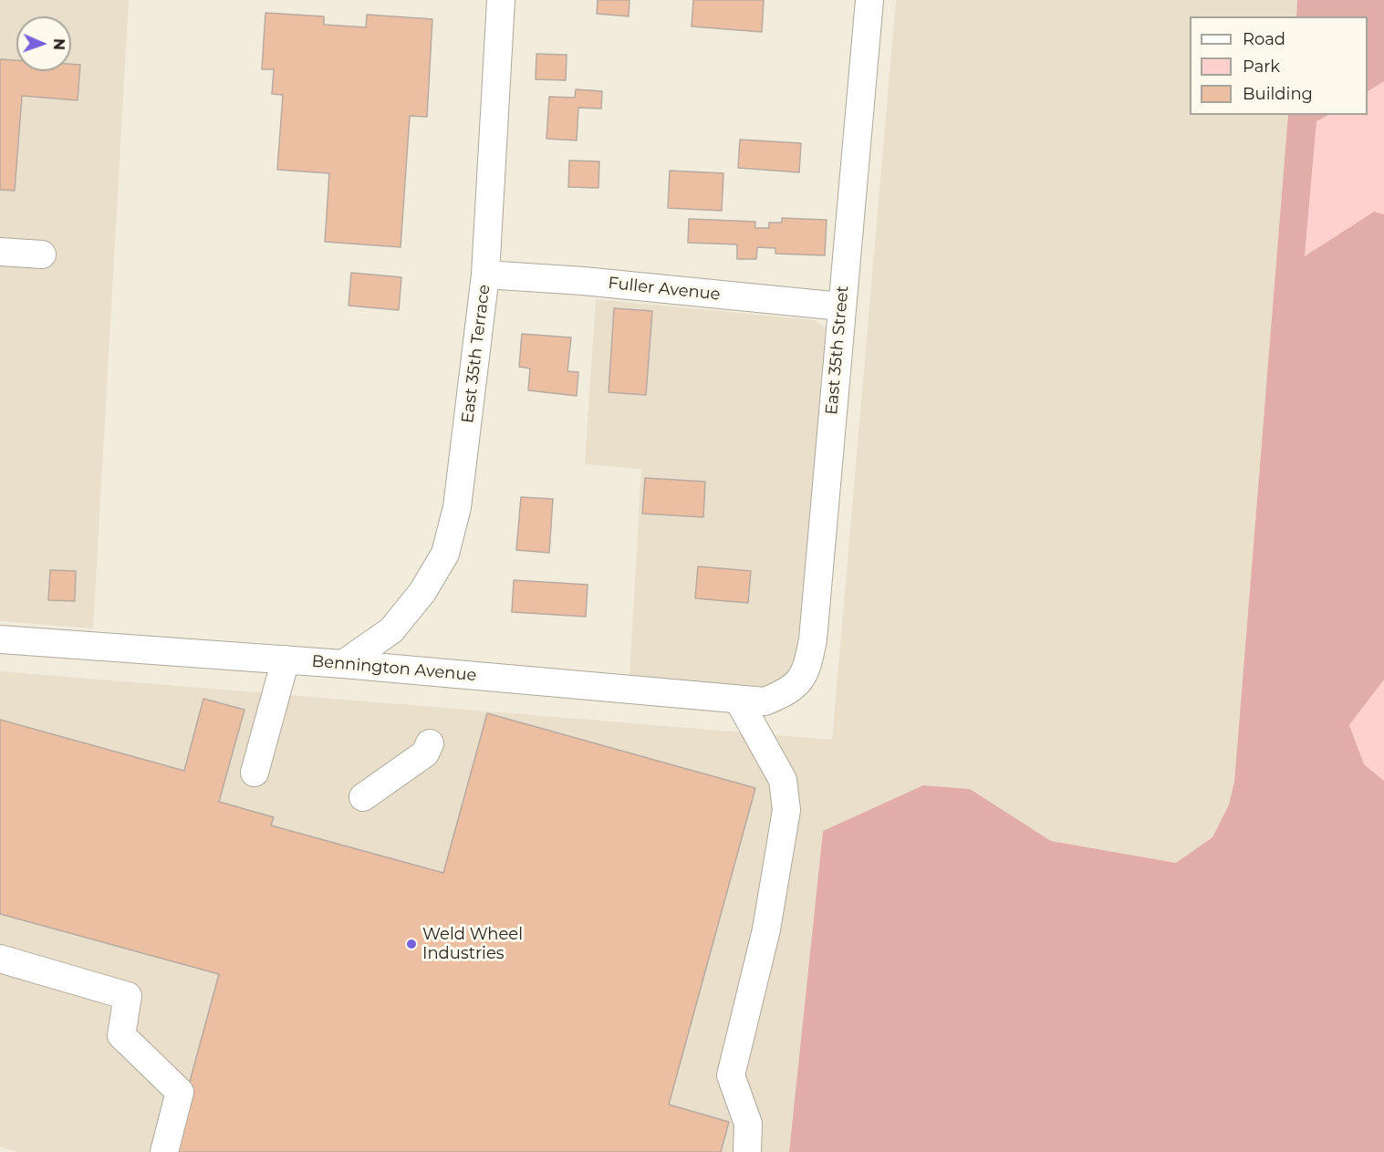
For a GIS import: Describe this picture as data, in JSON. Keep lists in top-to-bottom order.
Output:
{
  "streets": {
    "street": [
      "Fuller Avenue",
      "East 35th Street",
      "East 35th Terrace",
      "Bennington Avenue"
    ]
  },
  "crossings": [
    ["Fuller Avenue", "East 35th Street"],
    ["Fuller Avenue", "East 35th Terrace"],
    ["East 35th Street", "Bennington Avenue"],
    ["East 35th Terrace", "Bennington Avenue"]
  ],
  "places": ["Weld Wheel Industries"],
  "legend": ["Road", "Park", "Building"],
  "north": "right"
}
